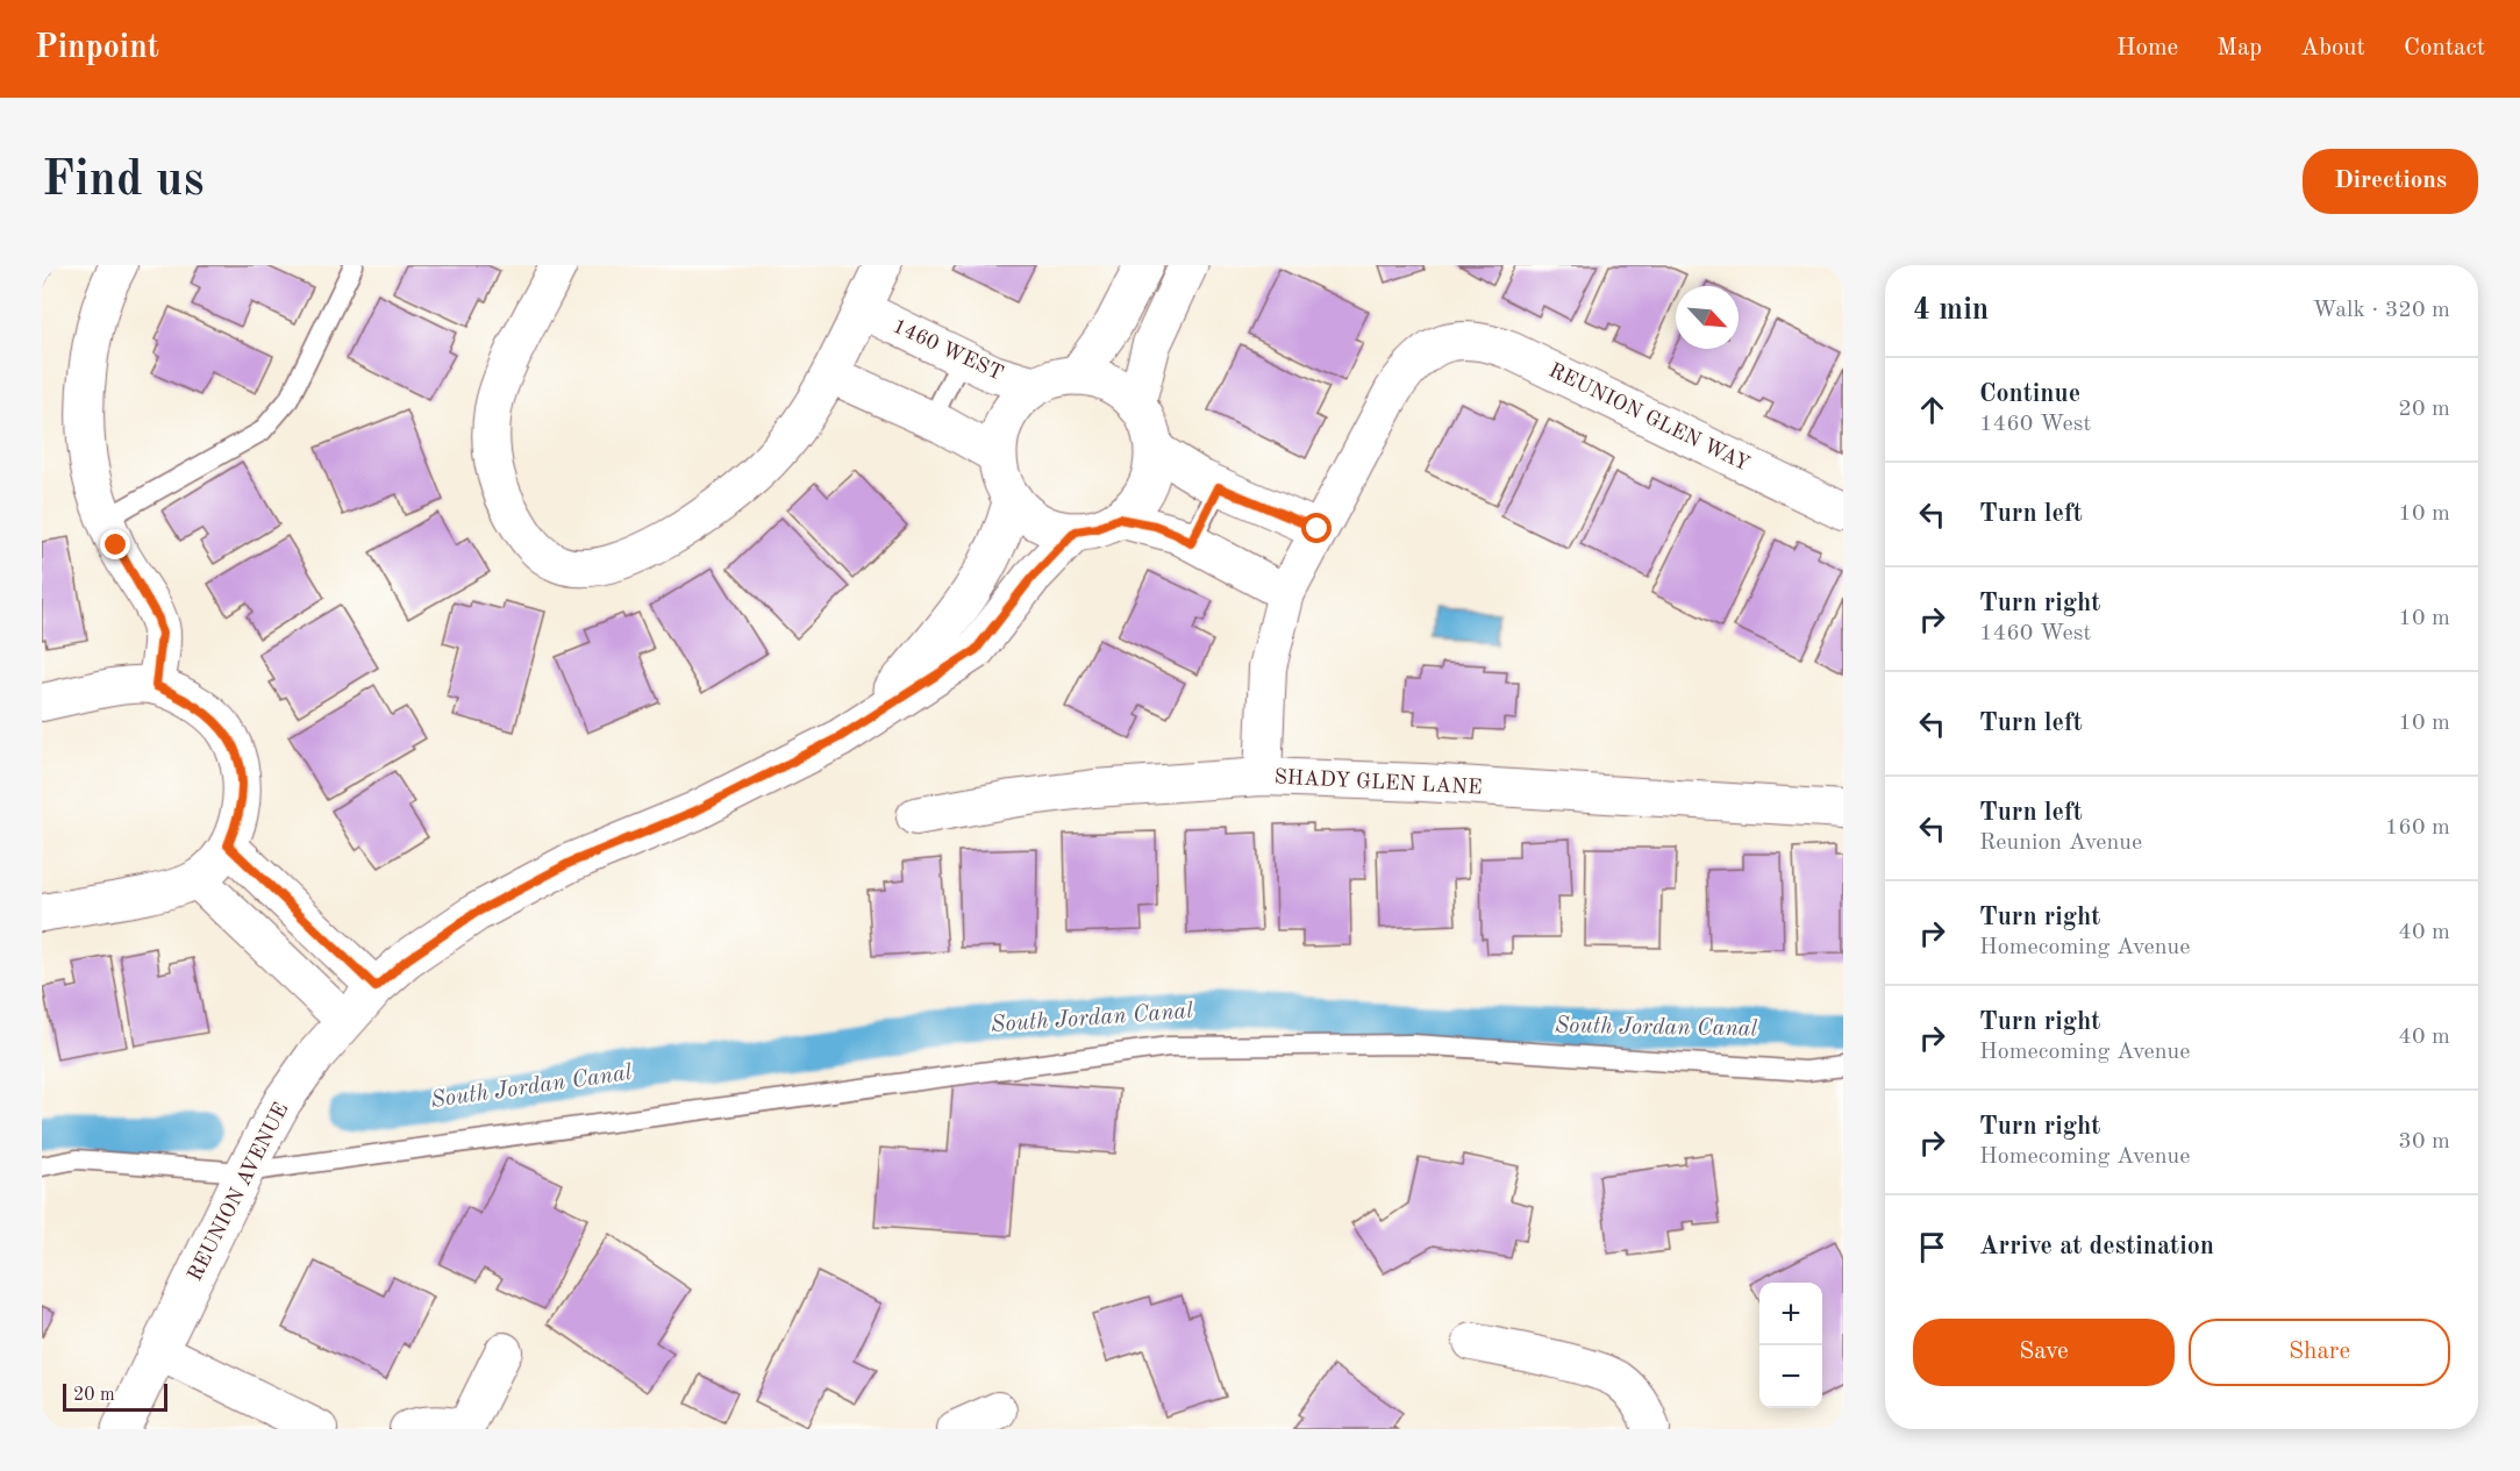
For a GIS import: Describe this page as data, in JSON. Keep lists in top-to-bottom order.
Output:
{
  "streets": {
    "street": [
      "1460 WEST",
      "REUNION GLEN WAY",
      "SHADY GLEN LANE",
      "REUNION AVENUE"
    ]
  },
  "crossings": [
    ["1460 WEST", "REUNION AVENUE"]
  ],
  "water": ["South Jordan Canal"],
  "scale_bar": "20 m",
  "north": "bottom right",
  "page": {
    "header": "Pinpoint",
    "nav": [
      "Home",
      "Map",
      "About",
      "Contact"
    ],
    "buttons": [
      "Directions",
      ["Save", "Share"]
    ],
    "title": "Find us",
    "heading": ["4 min", "Walk · 320 m"],
    "list": [
      ["Continue", "1460 West", "20 m"],
      ["Turn left", "10 m"],
      ["Turn right", "1460 West", "10 m"],
      ["Turn left", "10 m"],
      ["Turn left", "Reunion Avenue", "160 m"],
      ["Turn right", "Homecoming Avenue", "40 m"],
      ["Turn right", "Homecoming Avenue", "40 m"],
      ["Turn right", "Homecoming Avenue", "30 m"],
      "Arrive at destination"
    ],
    "map_buttons": ["+", "−"],
    "scale": "20 m"
  }
}
